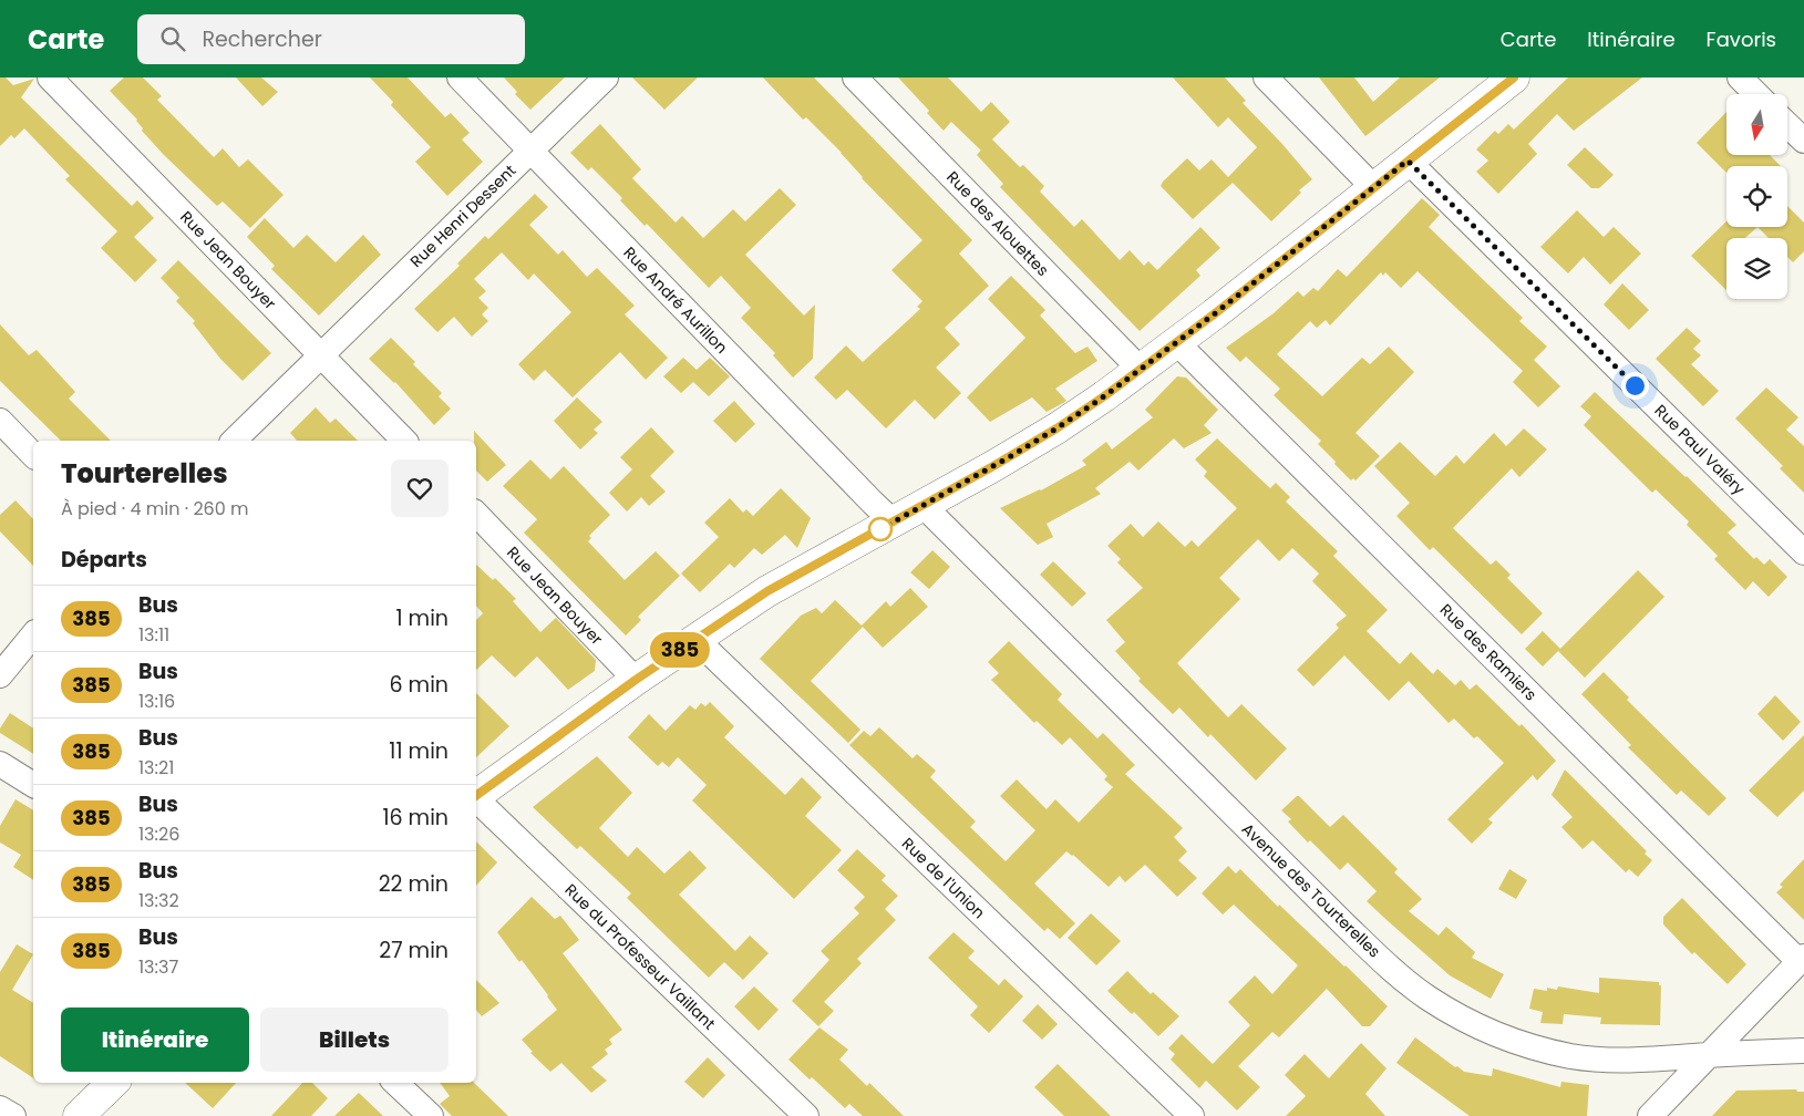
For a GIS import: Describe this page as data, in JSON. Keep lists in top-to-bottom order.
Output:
{
  "streets": {
    "street": [
      "Rue Henri Dessent",
      "Rue des Alouettes",
      "Rue Jean Bouyer",
      "Rue André Aurillon",
      "Rue Paul Valéry",
      "Rue des Ramiers",
      "Rue de l'Union",
      "Avenue des Tourterelles",
      "Rue du Professeur Vaillant"
    ]
  },
  "crossings": [
    ["Rue Henri Dessent", "Rue Jean Bouyer"],
    ["Rue Henri Dessent", "Rue André Aurillon"]
  ],
  "lines": ["bus line 385"],
  "north": "bottom",
  "page": {
    "header": "Carte",
    "search": "Rechercher",
    "nav": ["Carte", "Itinéraire", "Favoris"],
    "on_map": "385",
    "heading": [
      ["Tourterelles", "À pied · 4 min · 260 m"],
      "Départs"
    ],
    "list": [
      {
        "mark": "385",
        "name": "Bus",
        "note": "13:11",
        "value": "1 min"
      },
      {
        "mark": "385",
        "name": "Bus",
        "note": "13:16",
        "value": "6 min"
      },
      {
        "mark": "385",
        "name": "Bus",
        "note": "13:21",
        "value": "11 min"
      },
      {
        "mark": "385",
        "name": "Bus",
        "note": "13:26",
        "value": "16 min"
      },
      {
        "mark": "385",
        "name": "Bus",
        "note": "13:32",
        "value": "22 min"
      },
      {
        "mark": "385",
        "name": "Bus",
        "note": "13:37",
        "value": "27 min"
      }
    ],
    "buttons": ["Itinéraire", "Billets"]
  }
}
